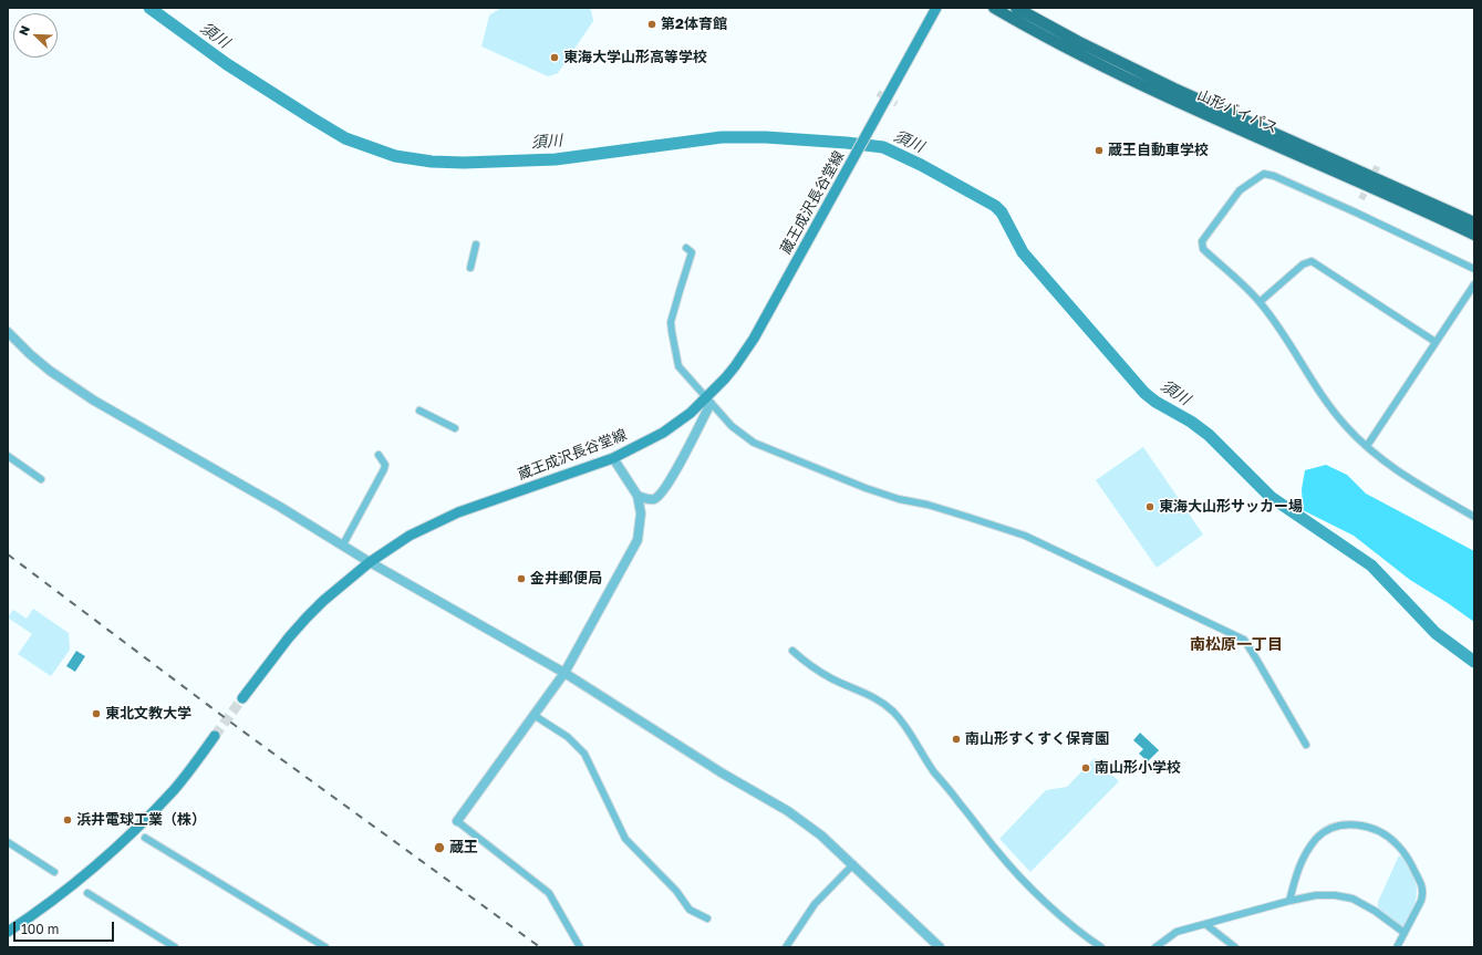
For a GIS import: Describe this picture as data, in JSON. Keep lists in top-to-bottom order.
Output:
{
  "streets": {
    "highway": ["山形バイパス"],
    "main road": ["蔵王成沢長谷堂線"]
  },
  "districts": ["南松原一丁目"],
  "water": ["須川"],
  "places": [
    "第2体育館",
    "東海大学山形高等学校",
    "蔵王自動車学校",
    "東海大山形サッカー場",
    "金井郵便局",
    "東北文教大学",
    "南山形すくすく保育園",
    "南山形小学校",
    "浜井電球工業（株）",
    "蔵王"
  ],
  "scale_bar": "100 m",
  "north": "top left"
}
